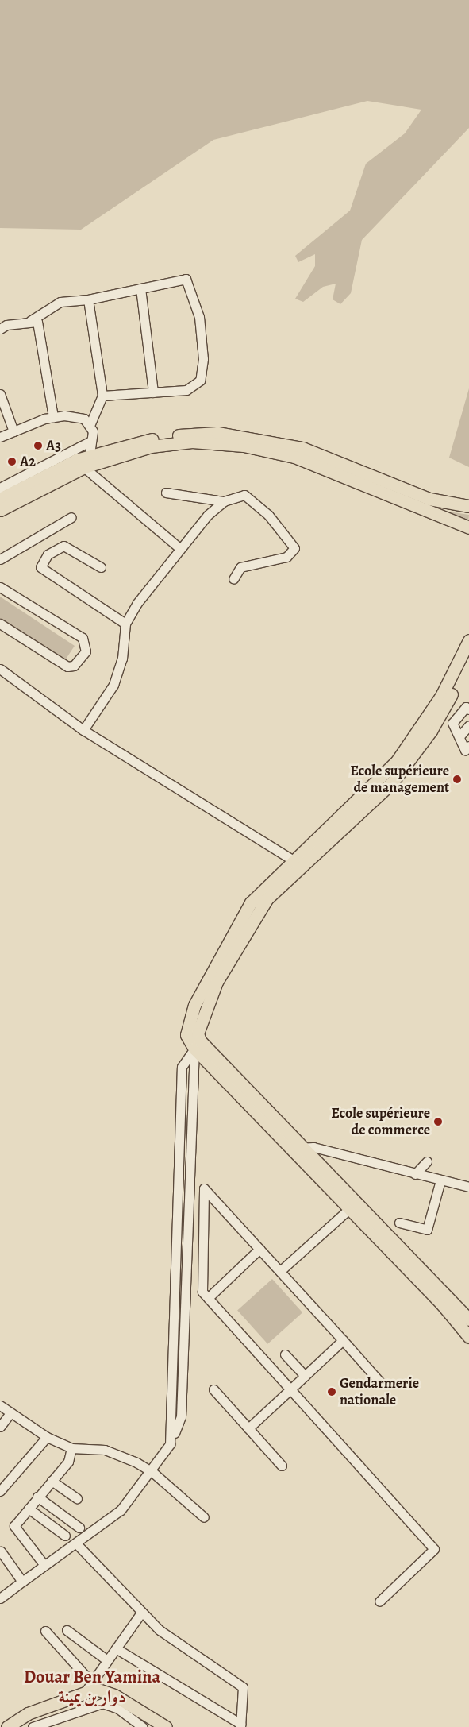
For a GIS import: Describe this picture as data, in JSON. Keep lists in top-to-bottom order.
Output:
{
  "districts": ["Douar Ben Yamina دوار بن يمينة"],
  "places": [
    "A3",
    "A2",
    "Ecole supérieure de management",
    "Ecole supérieure de commerce",
    "Gendarmerie nationale"
  ]
}
